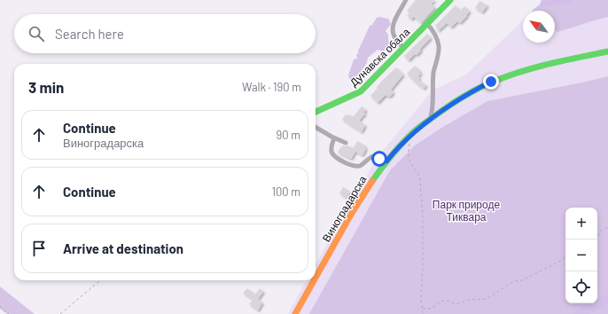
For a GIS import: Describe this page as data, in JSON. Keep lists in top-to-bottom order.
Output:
{
  "streets": {
    "street": ["Дунавска обала", "Виноградарска"]
  },
  "parks": ["Парк природе Тиквара"],
  "north": "top left",
  "page": {
    "search": "Search here",
    "heading": ["3 min", "Walk · 190 m"],
    "list": [
      ["Continue", "Виноградарска", "90 m"],
      ["Continue", "100 m"],
      "Arrive at destination"
    ],
    "map_buttons": ["+", "−"]
  }
}
